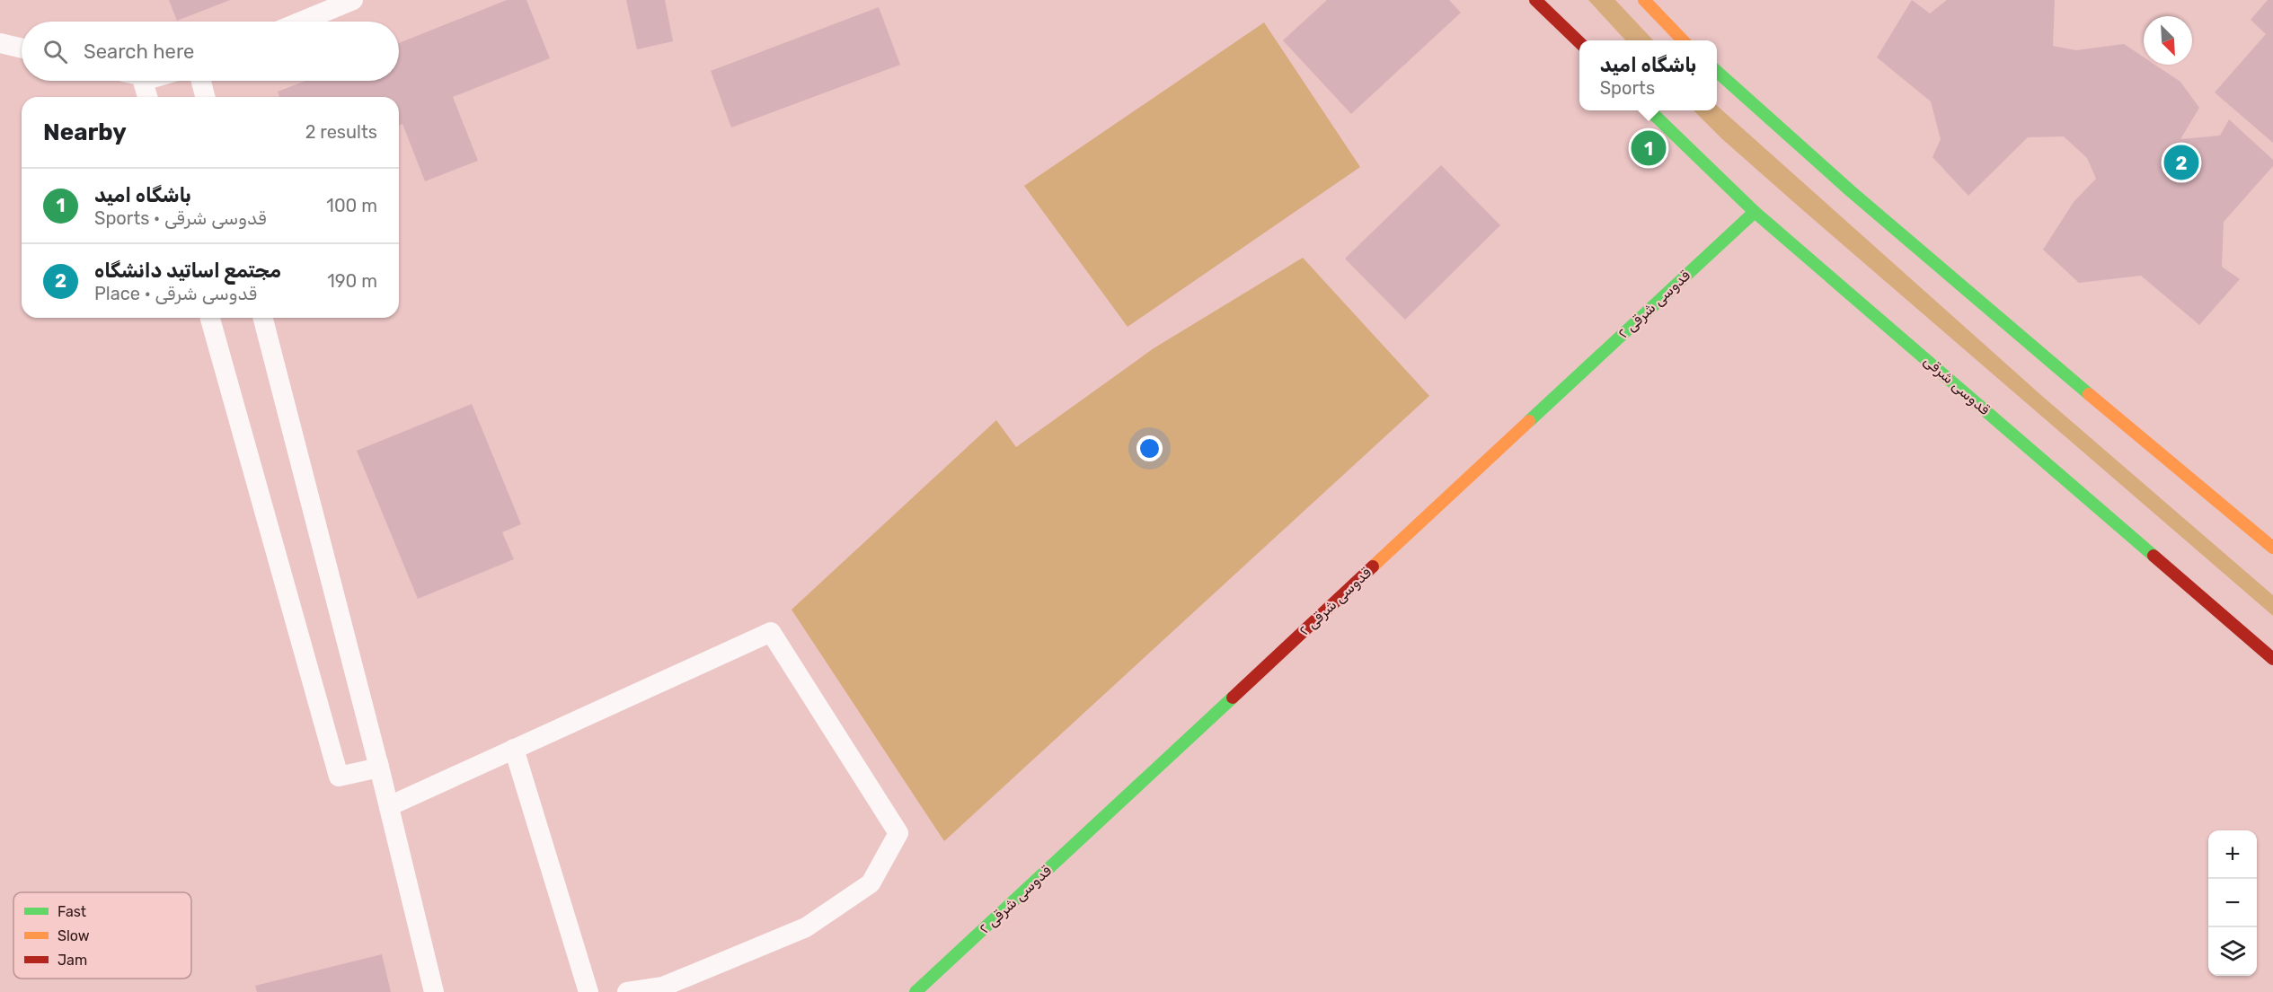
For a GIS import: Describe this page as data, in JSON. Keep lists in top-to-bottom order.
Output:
{
  "streets": {
    "main road": ["قدوسی شرقی ۲", "قدوسی شرقی"]
  },
  "crossings": [
    ["قدوسی شرقی ۲", "قدوسی شرقی"]
  ],
  "legend": ["Fast", "Slow", "Jam"],
  "north": "bottom right",
  "page": {
    "search": "Search here",
    "popup": ["باشگاه امید", "Sports"],
    "heading": ["Nearby", "2 results"],
    "pins": ["1", "2"],
    "list": [
      {
        "mark": "1",
        "name": "باشگاه امید",
        "note": "Sports · قدوسی شرقی",
        "value": "100 m"
      },
      {
        "mark": "2",
        "name": "مجتمع اساتید دانشگاه",
        "note": "Place · قدوسی شرقی",
        "value": "190 m"
      }
    ],
    "map_buttons": ["+", "−"]
  }
}
